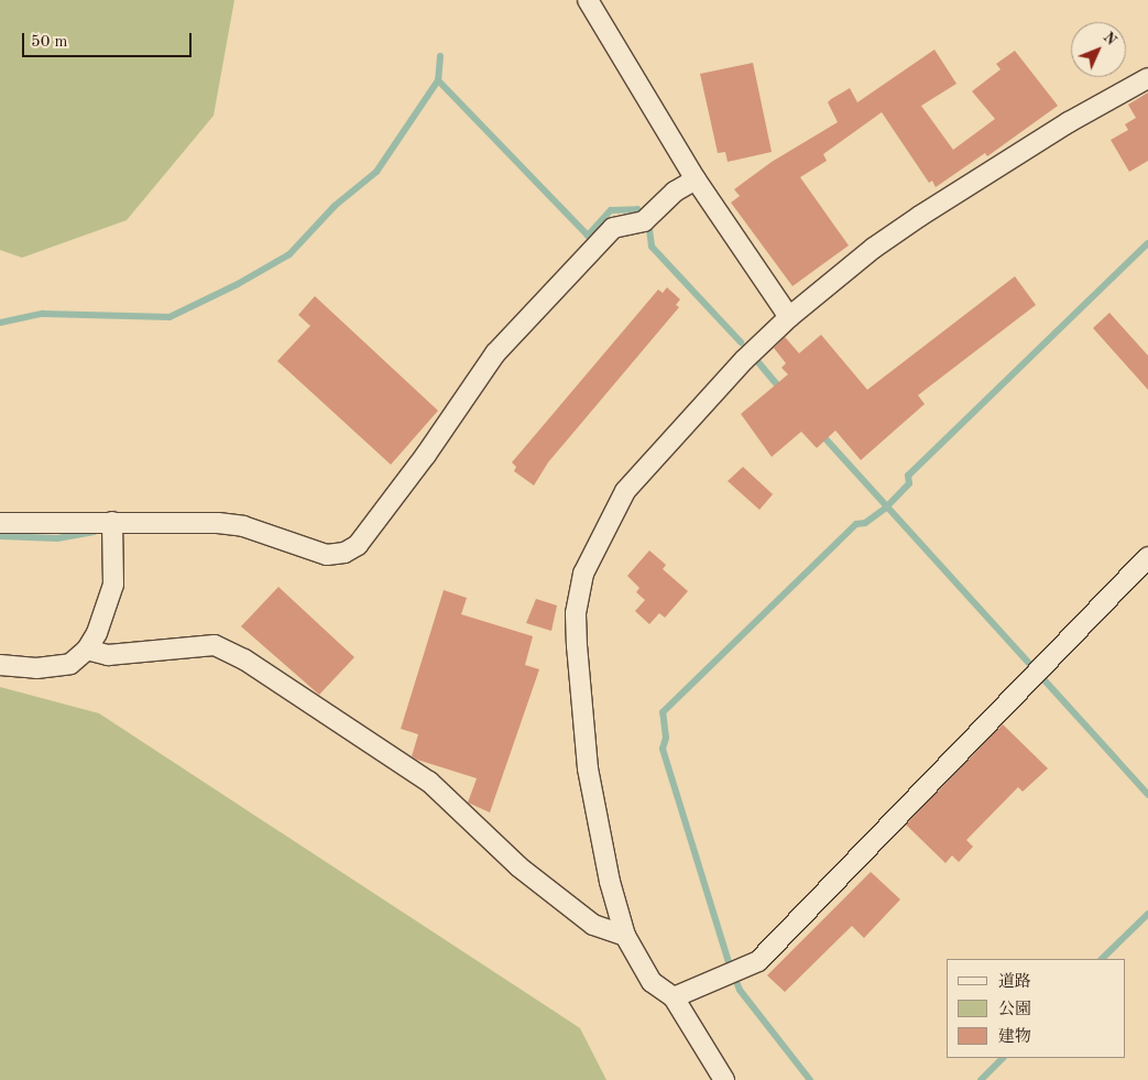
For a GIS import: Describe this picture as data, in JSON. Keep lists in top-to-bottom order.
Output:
{
  "legend": ["道路", "公園", "建物"],
  "scale_bar": "50 m",
  "north": "top right"
}
